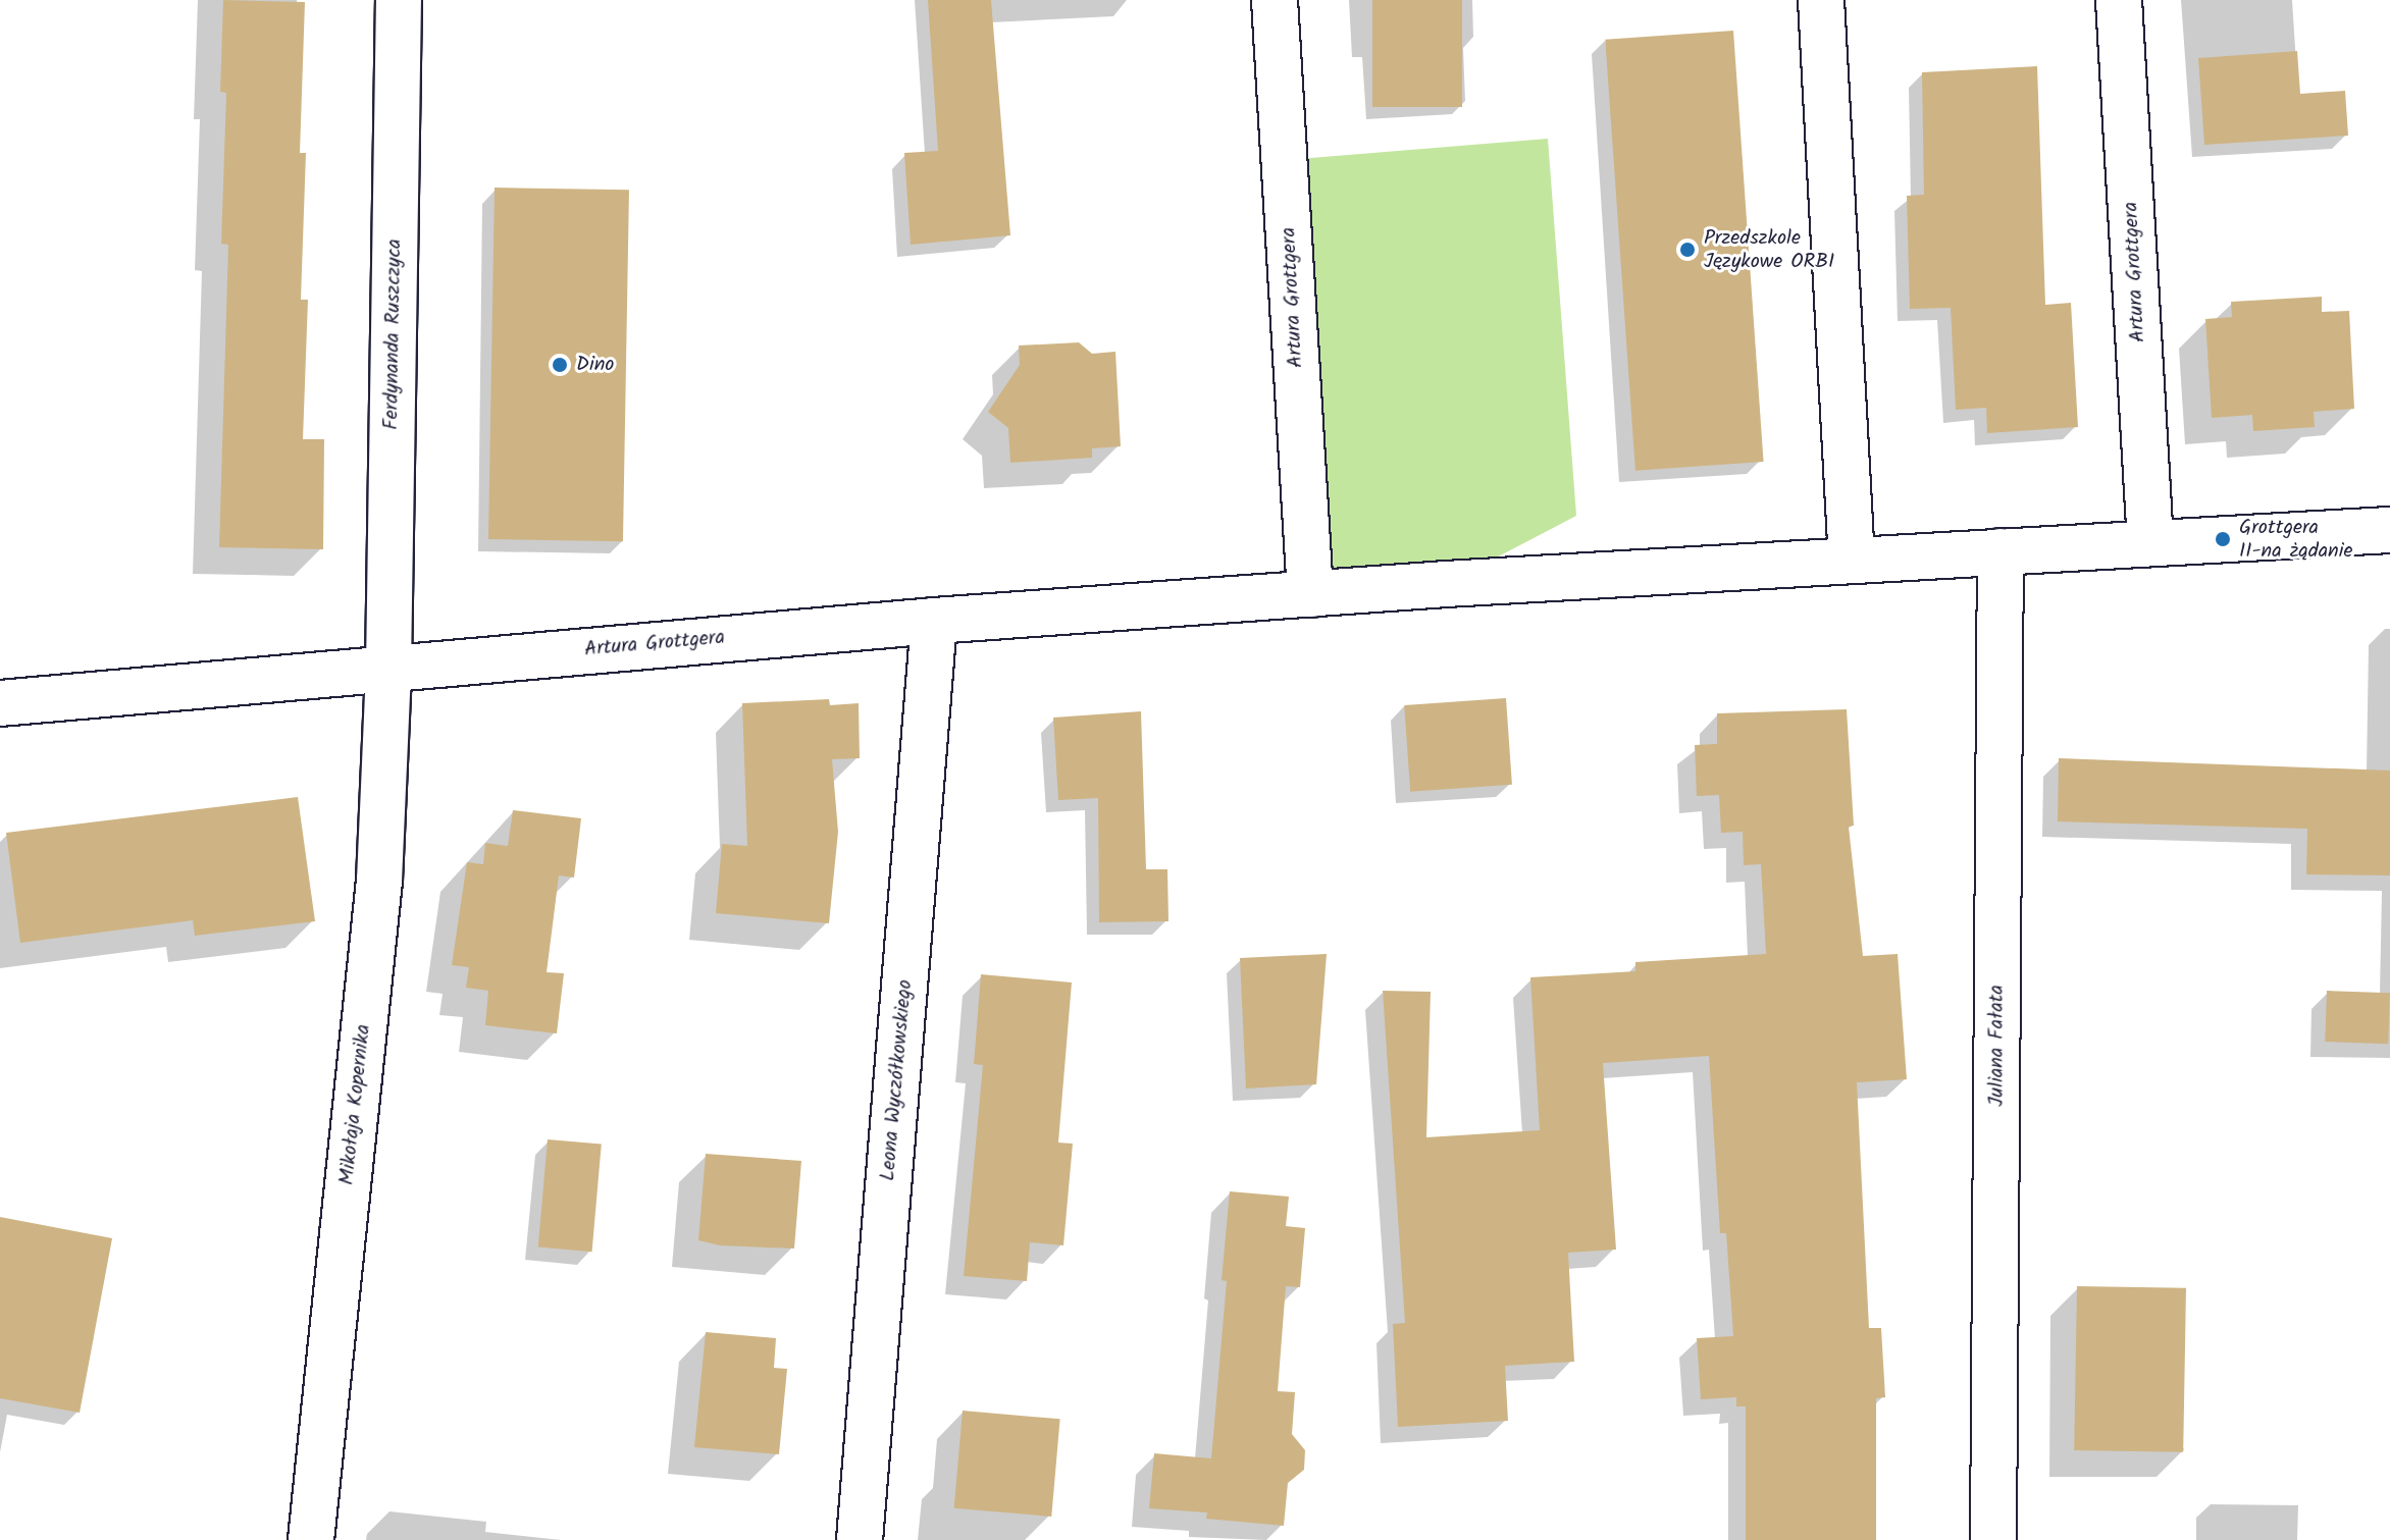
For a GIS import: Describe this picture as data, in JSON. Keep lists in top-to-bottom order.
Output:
{
  "streets": {
    "street": [
      "Artura Grottgera",
      "Ferdynanda Ruszczyca",
      "Juliana Fałata",
      "Leona Wyczółkowskiego",
      "Mikołaja Kopernika"
    ]
  },
  "crossings": [
    ["Artura Grottgera", "Ferdynanda Ruszczyca"],
    ["Artura Grottgera", "Juliana Fałata"],
    ["Artura Grottgera", "Leona Wyczółkowskiego"],
    ["Artura Grottgera", "Mikołaja Kopernika"],
    ["Ferdynanda Ruszczyca", "Mikołaja Kopernika"]
  ],
  "places": ["Przedszkole Językowe ORBI", "Dino", "Grottgera II-na żądanie"]
}
